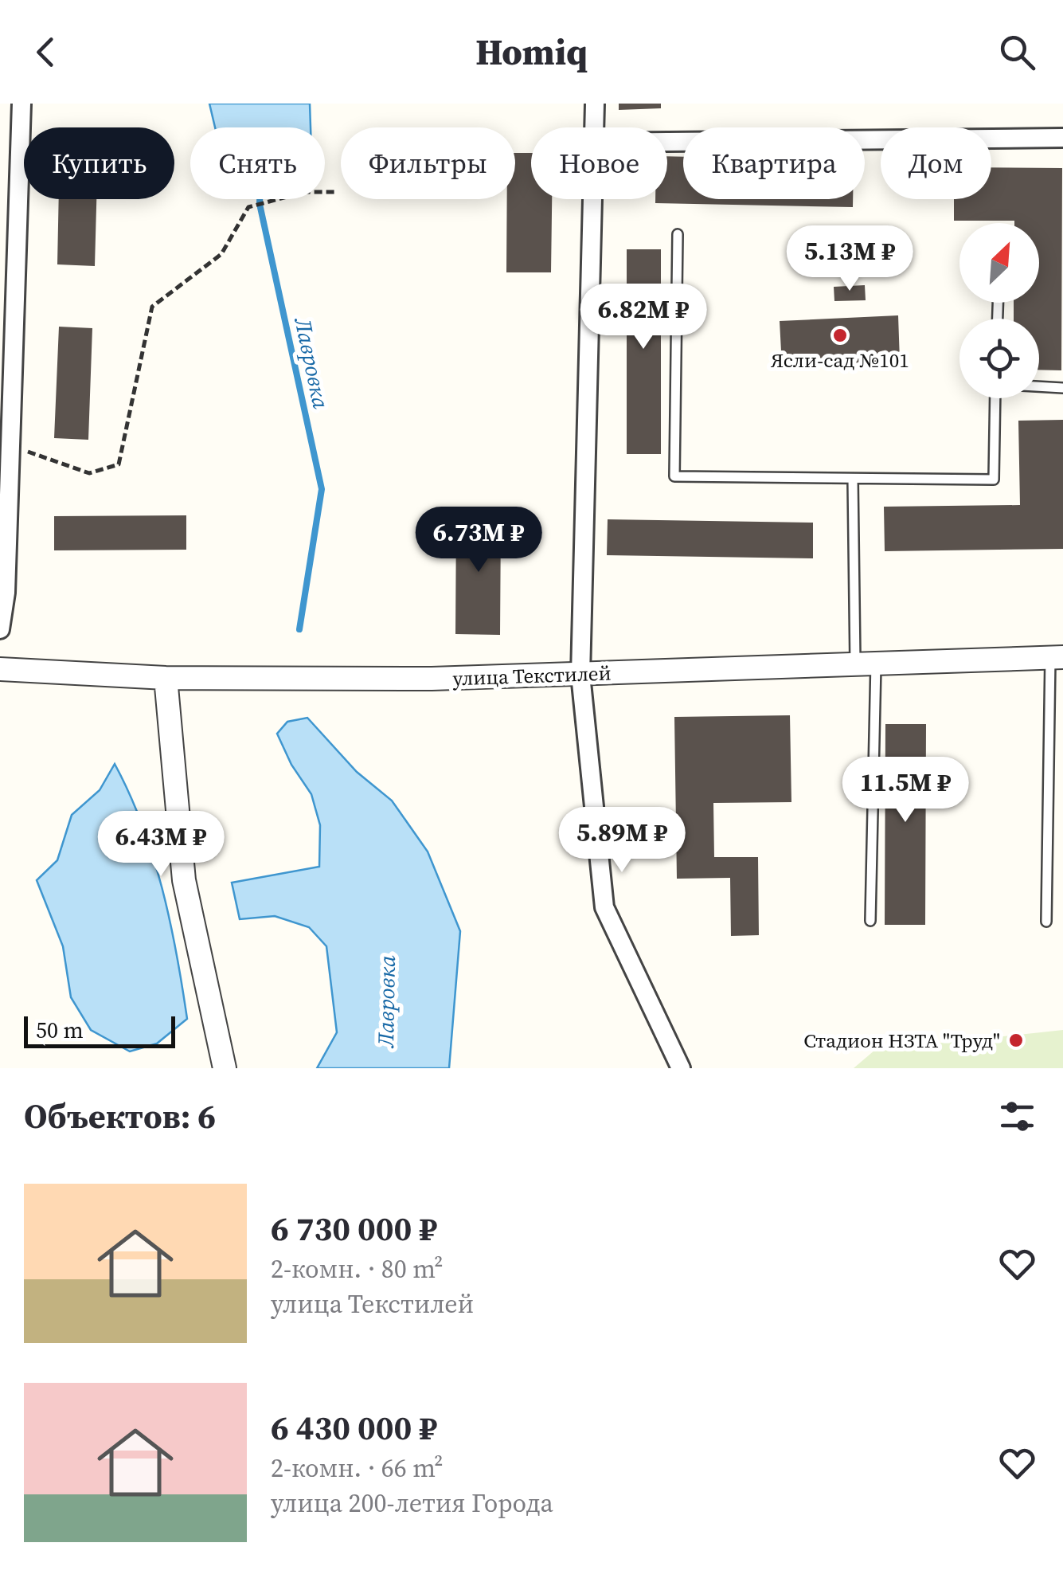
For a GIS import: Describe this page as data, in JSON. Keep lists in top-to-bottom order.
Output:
{
  "streets": {
    "street": ["улица Текстилей"]
  },
  "water": ["Лавровка"],
  "places": ["Ясли-сад №101", "Стадион НЗТА \"Труд\""],
  "scale_bar": "50 m",
  "north": "top right",
  "page": {
    "header": "Homiq",
    "chip": [
      "Купить",
      "Снять",
      "Фильтры",
      "Новое",
      "Квартира",
      "Дом"
    ],
    "price": [
      "5.13M ₽",
      "6.82M ₽",
      "6.73M ₽",
      "11.5M ₽",
      "5.89M ₽",
      "6.43M ₽"
    ],
    "scale": "50 m",
    "heading": "Объектов: 6",
    "list": [
      {
        "name": "6 730 000 ₽",
        "note": "2-комн. · 80 m² · улица Текстилей"
      },
      {
        "name": "6 430 000 ₽",
        "note": "2-комн. · 66 m² · улица 200-летия Города"
      }
    ]
  }
}
